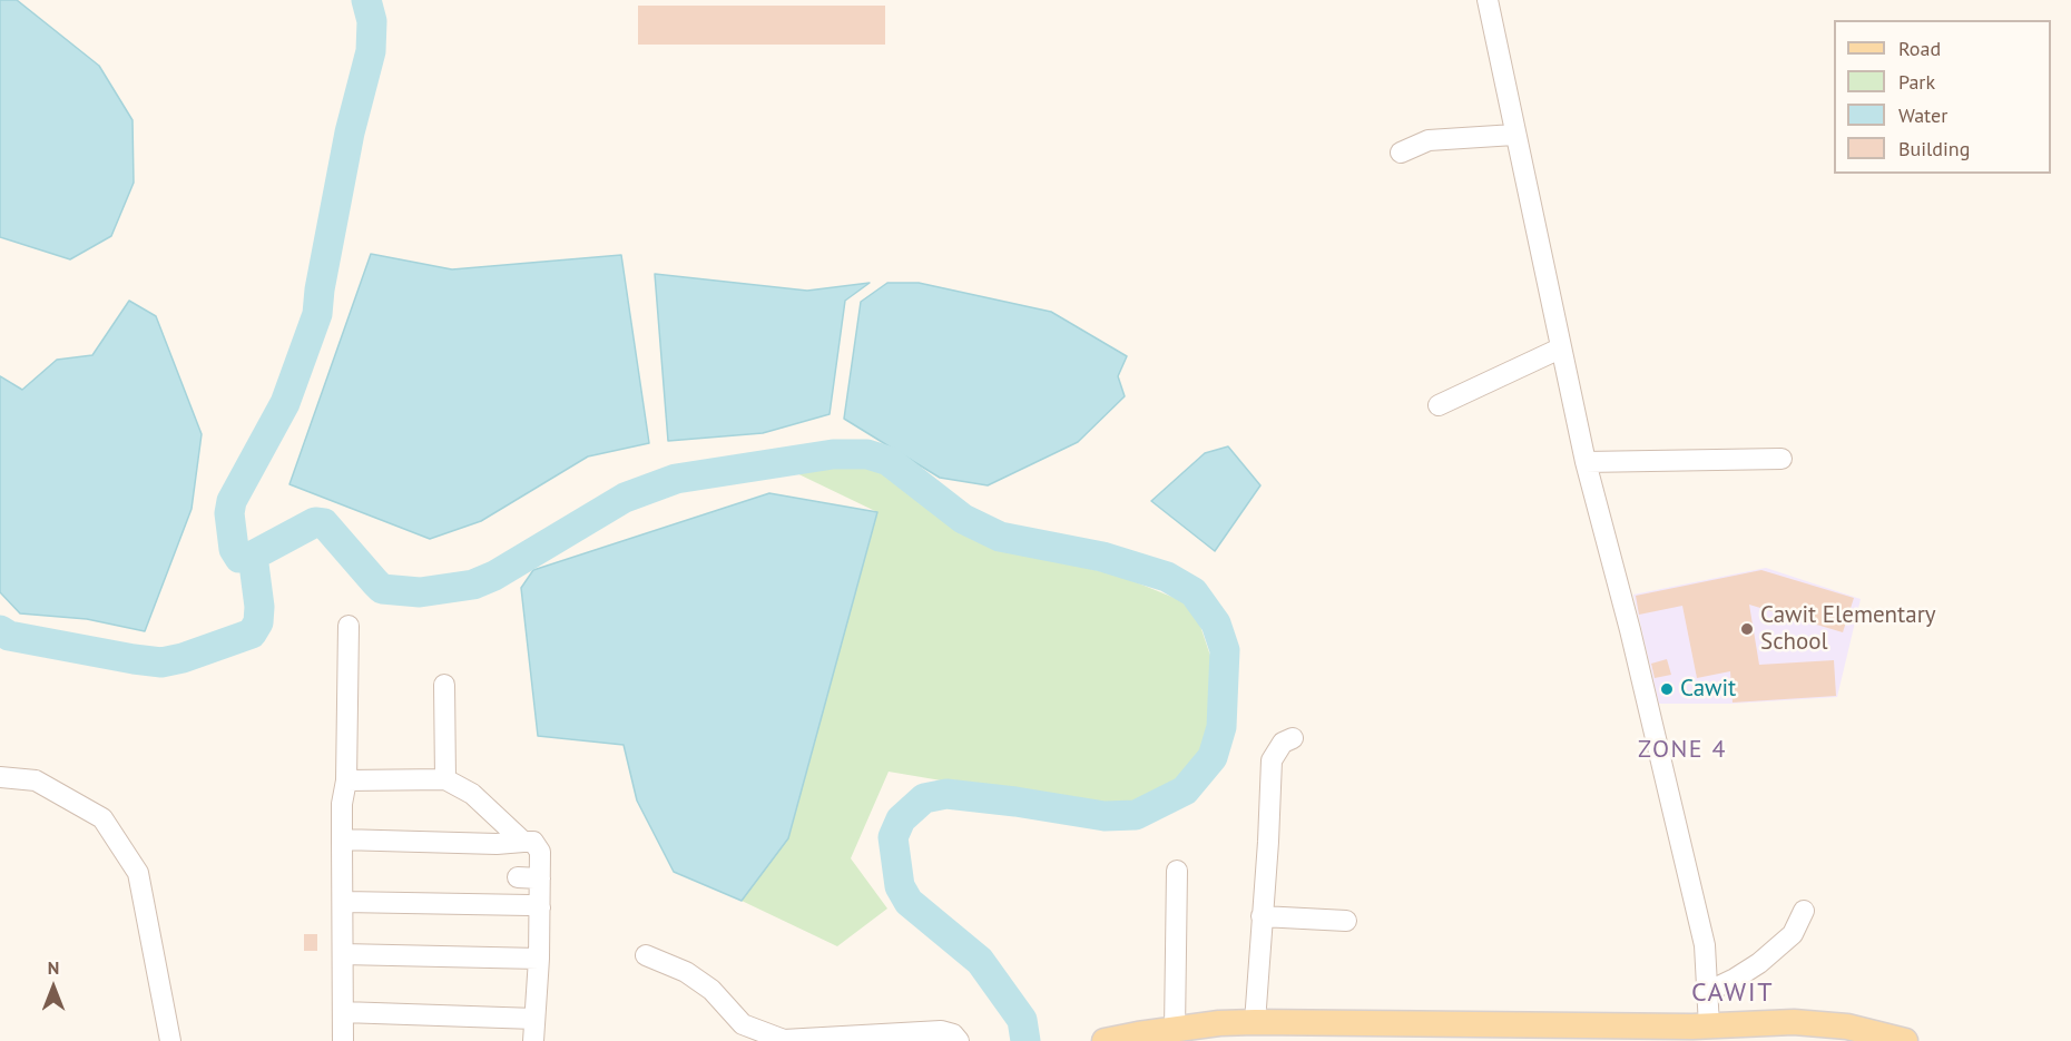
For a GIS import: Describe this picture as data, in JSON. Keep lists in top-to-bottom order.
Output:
{
  "districts": ["ZONE 4", "CAWIT"],
  "places": ["Cawit Elementary School", "Cawit"],
  "legend": [
    "Road",
    "Park",
    "Water",
    "Building"
  ],
  "north": "top"
}
